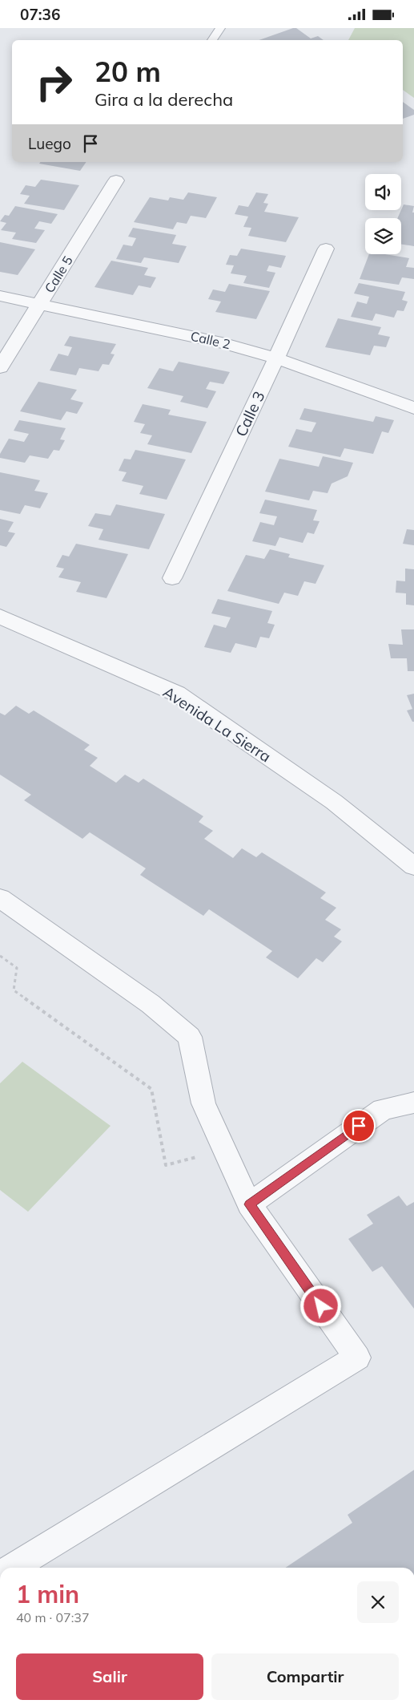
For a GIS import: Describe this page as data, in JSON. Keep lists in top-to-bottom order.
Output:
{
  "streets": {
    "street": [
      "Calle 5",
      "Calle 2",
      "Calle 3",
      "Avenida La Sierra"
    ]
  },
  "crossings": [
    ["Calle 5", "Calle 2"],
    ["Calle 2", "Calle 3"]
  ],
  "page": {
    "status": "07:36",
    "turn": ["20 m", "Gira a la derecha"],
    "then": "Luego",
    "heading": ["1 min", "40 m · 07:37"],
    "buttons": ["Salir", "Compartir"]
  }
}
